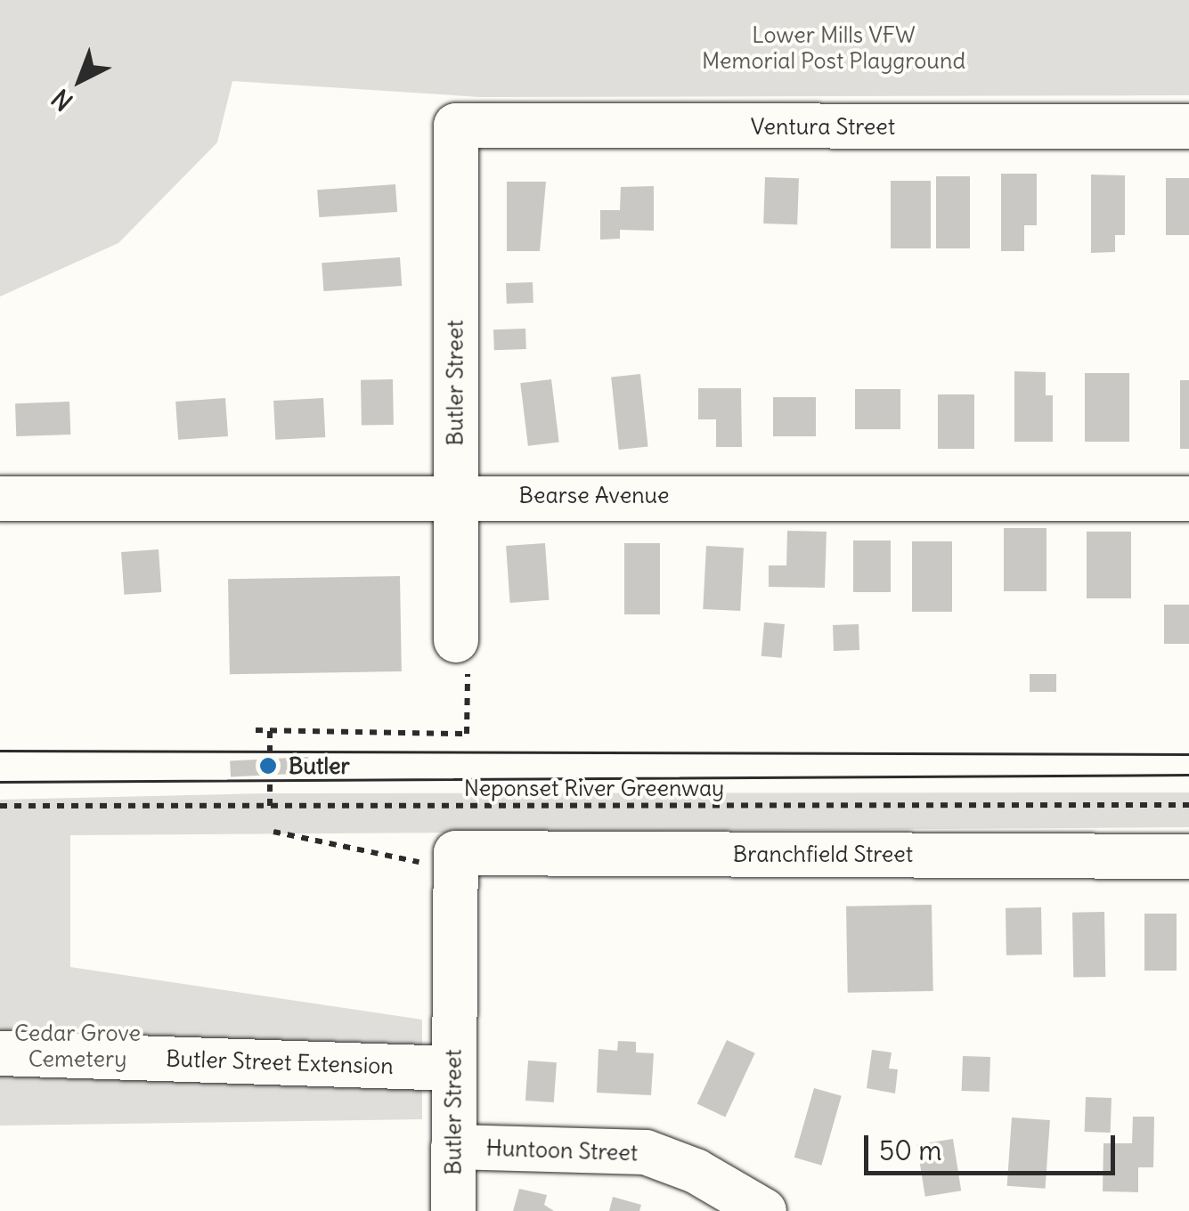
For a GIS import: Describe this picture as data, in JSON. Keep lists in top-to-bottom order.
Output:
{
  "streets": {
    "street": [
      "Ventura Street",
      "Butler Street",
      "Bearse Avenue",
      "Branchfield Street",
      "Butler Street Extension",
      "Huntoon Street"
    ],
    "path": ["Neponset River Greenway"]
  },
  "crossings": [
    ["Ventura Street", "Butler Street"],
    ["Butler Street", "Bearse Avenue"],
    ["Butler Street", "Branchfield Street"],
    ["Butler Street", "Butler Street Extension"],
    ["Butler Street", "Huntoon Street"]
  ],
  "parks": ["Lower Mills VFW Memorial Post Playground", "Cedar Grove Cemetery"],
  "places": ["Butler"],
  "scale_bar": "50 m",
  "north": "bottom left"
}
